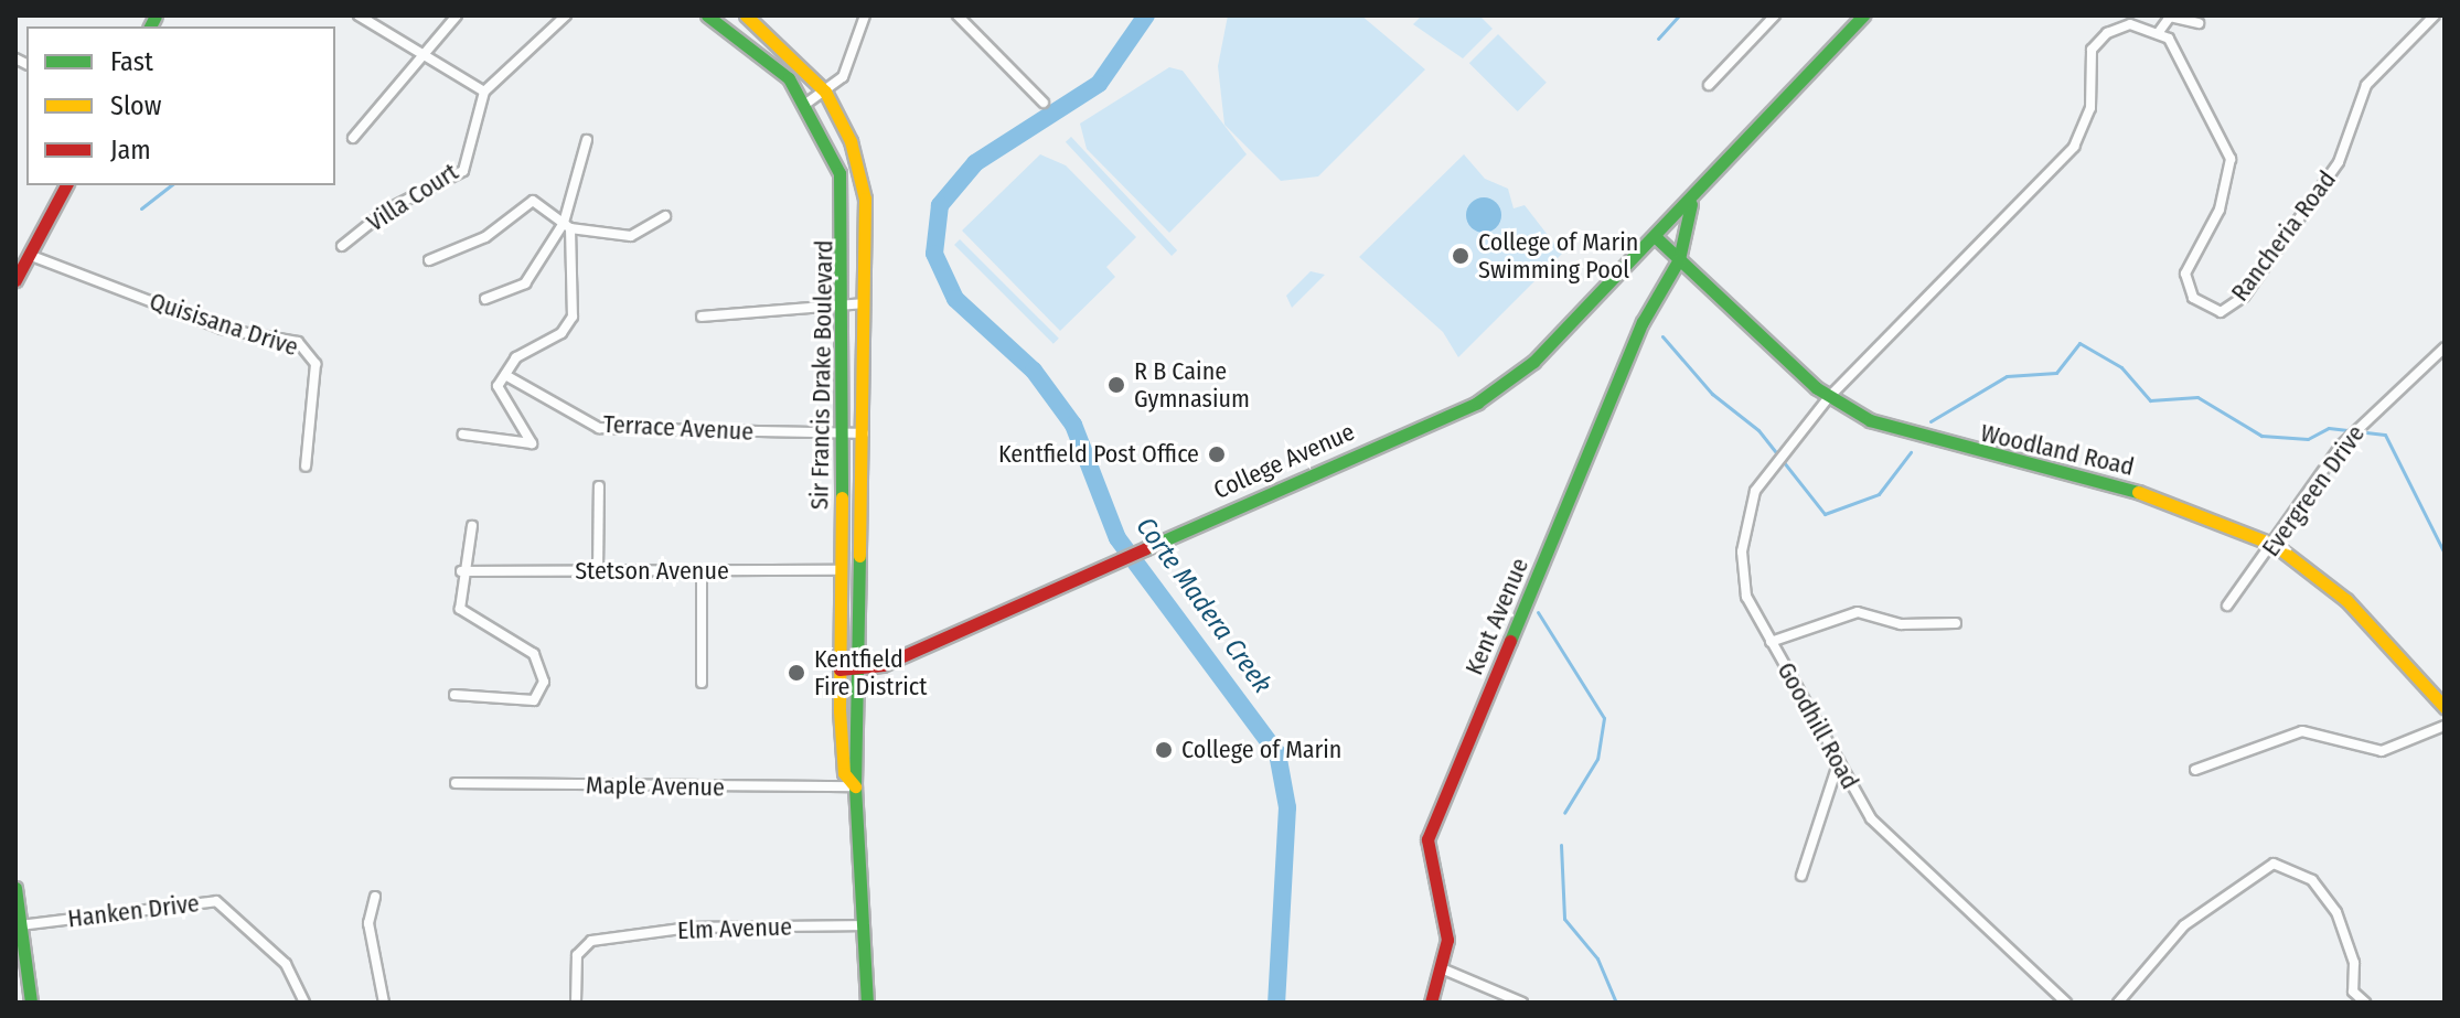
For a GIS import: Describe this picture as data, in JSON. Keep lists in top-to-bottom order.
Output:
{
  "streets": {
    "main road": [
      "Sir Francis Drake Boulevard",
      "Woodland Road",
      "College Avenue",
      "Kent Avenue"
    ],
    "street": [
      "Villa Court",
      "Rancheria Road",
      "Quisisana Drive",
      "Terrace Avenue",
      "Evergreen Drive",
      "Stetson Avenue",
      "Goodhill Road",
      "Maple Avenue",
      "Hanken Drive",
      "Elm Avenue"
    ]
  },
  "crossings": [
    ["Sir Francis Drake Boulevard", "Terrace Avenue"],
    ["Sir Francis Drake Boulevard", "College Avenue"],
    ["Sir Francis Drake Boulevard", "Stetson Avenue"],
    ["Sir Francis Drake Boulevard", "Maple Avenue"],
    ["Sir Francis Drake Boulevard", "Elm Avenue"],
    ["Woodland Road", "College Avenue"],
    ["Woodland Road", "Evergreen Drive"],
    ["Woodland Road", "Kent Avenue"],
    ["Woodland Road", "Goodhill Road"],
    ["College Avenue", "Kent Avenue"]
  ],
  "water": ["Corte Madera Creek"],
  "places": [
    "College of Marin Swimming Pool",
    "R B Caine Gymnasium",
    "Kentfield Post Office",
    "Kentfield Fire District",
    "College of Marin"
  ],
  "legend": ["Fast", "Slow", "Jam"]
}
